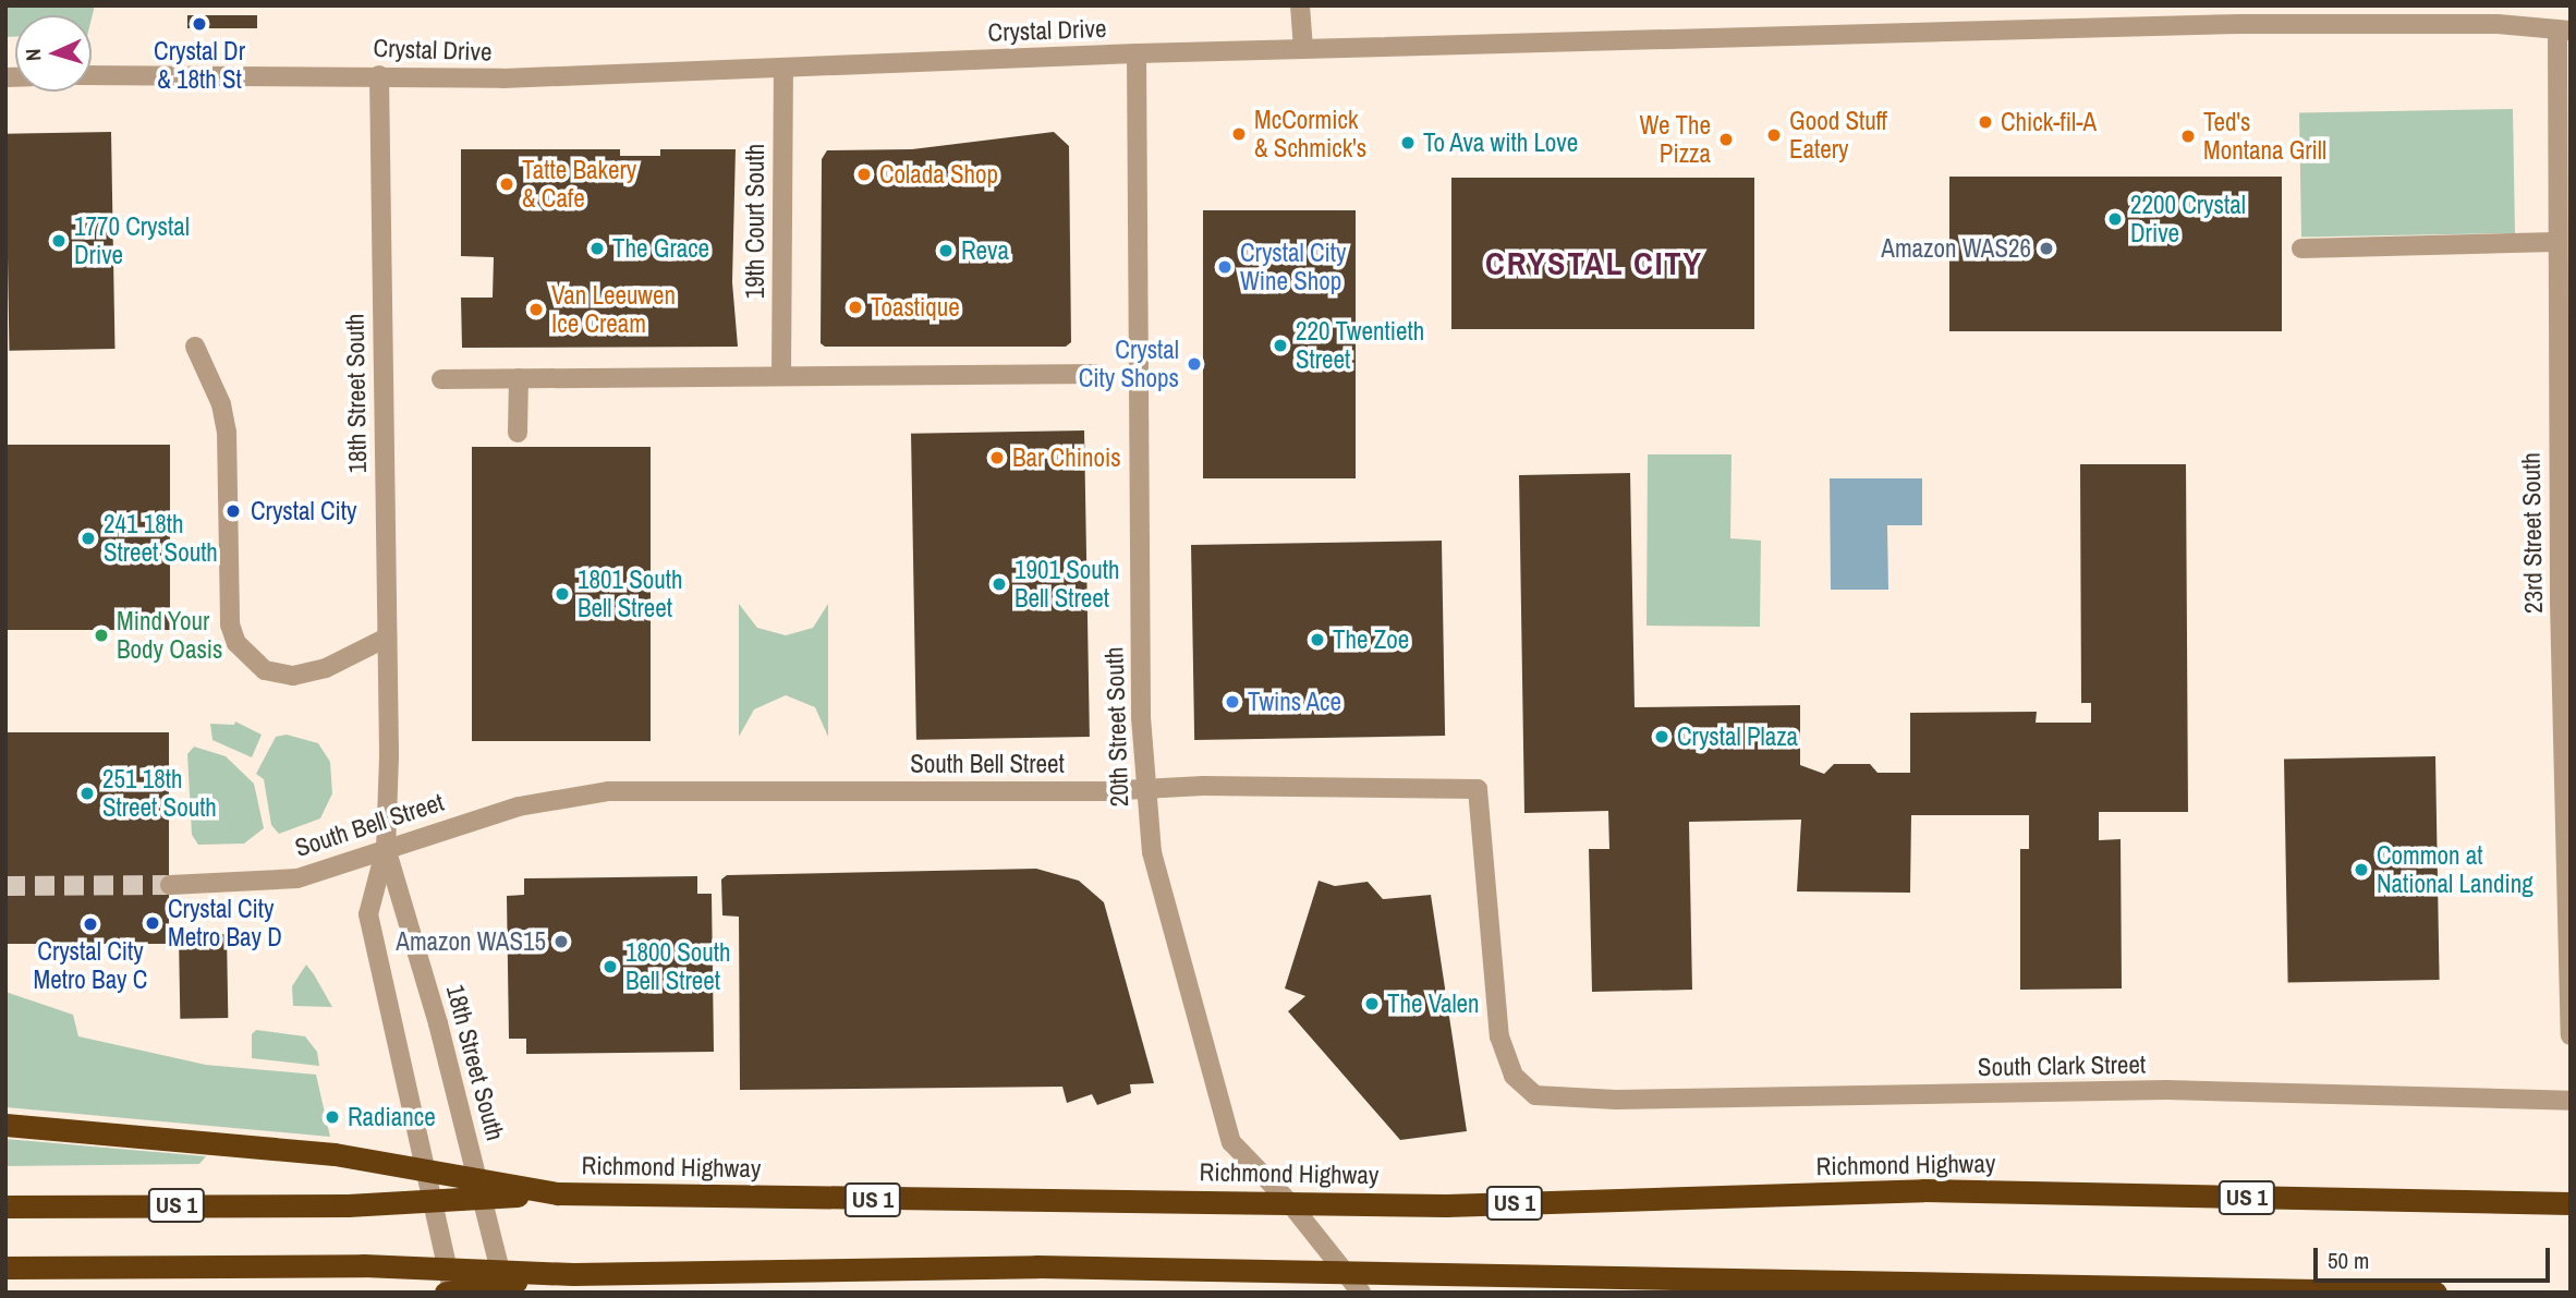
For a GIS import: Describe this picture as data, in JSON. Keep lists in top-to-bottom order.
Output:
{
  "streets": {
    "highway": ["Richmond Highway", "US 1"],
    "street": [
      "Crystal Drive",
      "19th Court South",
      "18th Street South",
      "23rd Street South",
      "20th Street South",
      "South Bell Street",
      "South Clark Street"
    ]
  },
  "crossings": [
    ["Crystal Drive", "19th Court South"],
    ["Crystal Drive", "18th Street South"],
    ["Crystal Drive", "23rd Street South"],
    ["Crystal Drive", "20th Street South"],
    ["18th Street South", "South Bell Street"],
    ["20th Street South", "South Bell Street"],
    ["20th Street South", "Richmond Highway"],
    ["South Bell Street", "South Clark Street"]
  ],
  "districts": ["CRYSTAL CITY"],
  "places": [
    "Crystal Dr & 18th St",
    "Chick-fil-A",
    "McCormick & Schmick's",
    "Good Stuff Eatery",
    "Ted's Montana Grill",
    "We The Pizza",
    "To Ava with Love",
    "Colada Shop",
    "Tatte Bakery & Cafe",
    "2200 Crystal Drive",
    "1770 Crystal Drive",
    "The Grace",
    "Amazon WAS26",
    "Reva",
    "Crystal City Wine Shop",
    "Toastique",
    "Van Leeuwen Ice Cream",
    "220 Twentieth Street",
    "Crystal City Shops",
    "Bar Chinois",
    "Crystal City",
    "241 18th Street South",
    "1901 South Bell Street",
    "1801 South Bell Street",
    "Mind Your Body Oasis",
    "The Zoe",
    "Twins Ace",
    "Crystal Plaza",
    "251 18th Street South",
    "Common at National Landing",
    "Crystal City Metro Bay D",
    "Crystal City Metro Bay C",
    "Amazon WAS15",
    "1800 South Bell Street",
    "The Valen",
    "Radiance"
  ],
  "scale_bar": "50 m",
  "north": "left"
}
